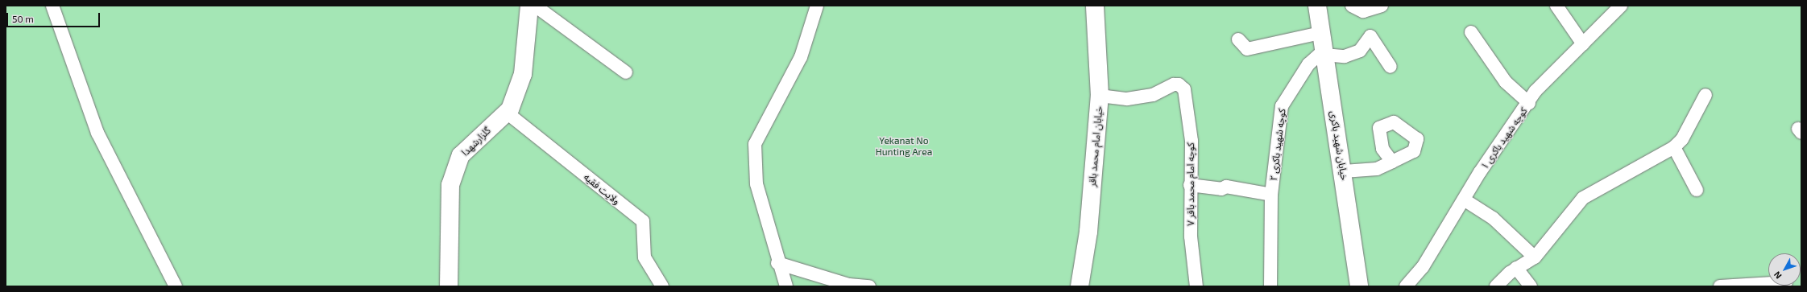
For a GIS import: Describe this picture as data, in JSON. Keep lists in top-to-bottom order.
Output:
{
  "streets": {
    "main road": ["گلزارشهدا", "خیابان شهید باکری", "خیابان امام محمد باقر"],
    "street": [
      "کوچه شهید باکری ۱",
      "کوچه شهید باکری ۲",
      "کوچه امام محمد باقر ۷",
      "ولایت فقیه"
    ]
  },
  "crossings": [
    ["گلزارشهدا", "ولایت فقیه"],
    ["کوچه شهید باکری ۲", "خیابان شهید باکری"],
    ["خیابان امام محمد باقر", "کوچه امام محمد باقر ۷"]
  ],
  "parks": ["Yekanat No Hunting Area"],
  "scale_bar": "50 m",
  "north": "bottom left"
}
